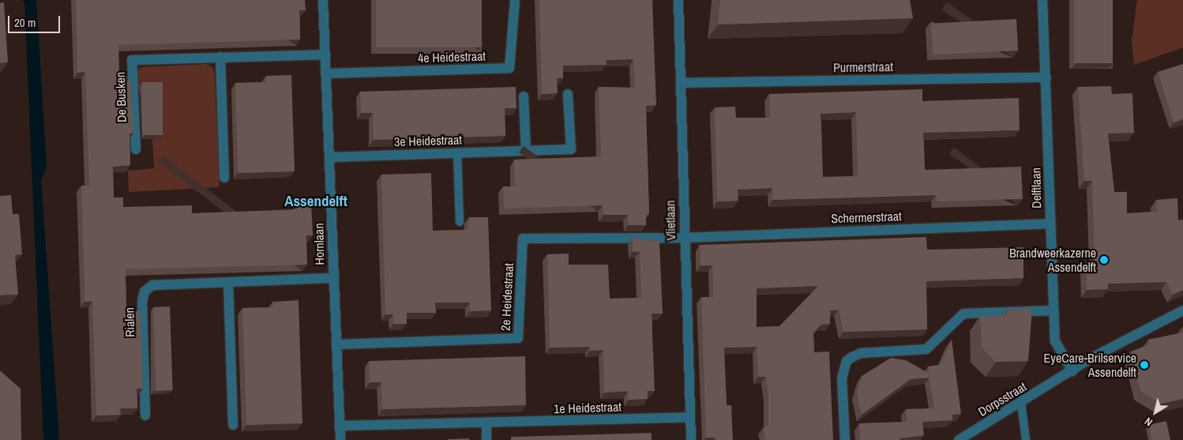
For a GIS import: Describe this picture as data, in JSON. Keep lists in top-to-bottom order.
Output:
{
  "streets": {
    "street": [
      "4e Heidestraat",
      "Purmerstraat",
      "De Busken",
      "3e Heidestraat",
      "Delftlaan",
      "Schermerstraat",
      "Vlietlaan",
      "Hornlaan",
      "2e Heidestraat",
      "Rialen",
      "Dorpsstraat",
      "1e Heidestraat"
    ]
  },
  "crossings": [
    ["4e Heidestraat", "Hornlaan"],
    ["Purmerstraat", "Delftlaan"],
    ["Purmerstraat", "Vlietlaan"],
    ["De Busken", "Hornlaan"],
    ["3e Heidestraat", "Hornlaan"],
    ["Delftlaan", "Schermerstraat"],
    ["Delftlaan", "Dorpsstraat"],
    ["Schermerstraat", "Vlietlaan"],
    ["Schermerstraat", "2e Heidestraat"],
    ["Vlietlaan", "2e Heidestraat"],
    ["Vlietlaan", "1e Heidestraat"],
    ["Hornlaan", "2e Heidestraat"],
    ["Hornlaan", "Rialen"],
    ["Hornlaan", "1e Heidestraat"]
  ],
  "districts": ["Assendelft"],
  "places": ["Brandweerkazerne Assendelft", "EyeCare-Brilservice Assendelft"],
  "scale_bar": "20 m",
  "north": "bottom left"
}
